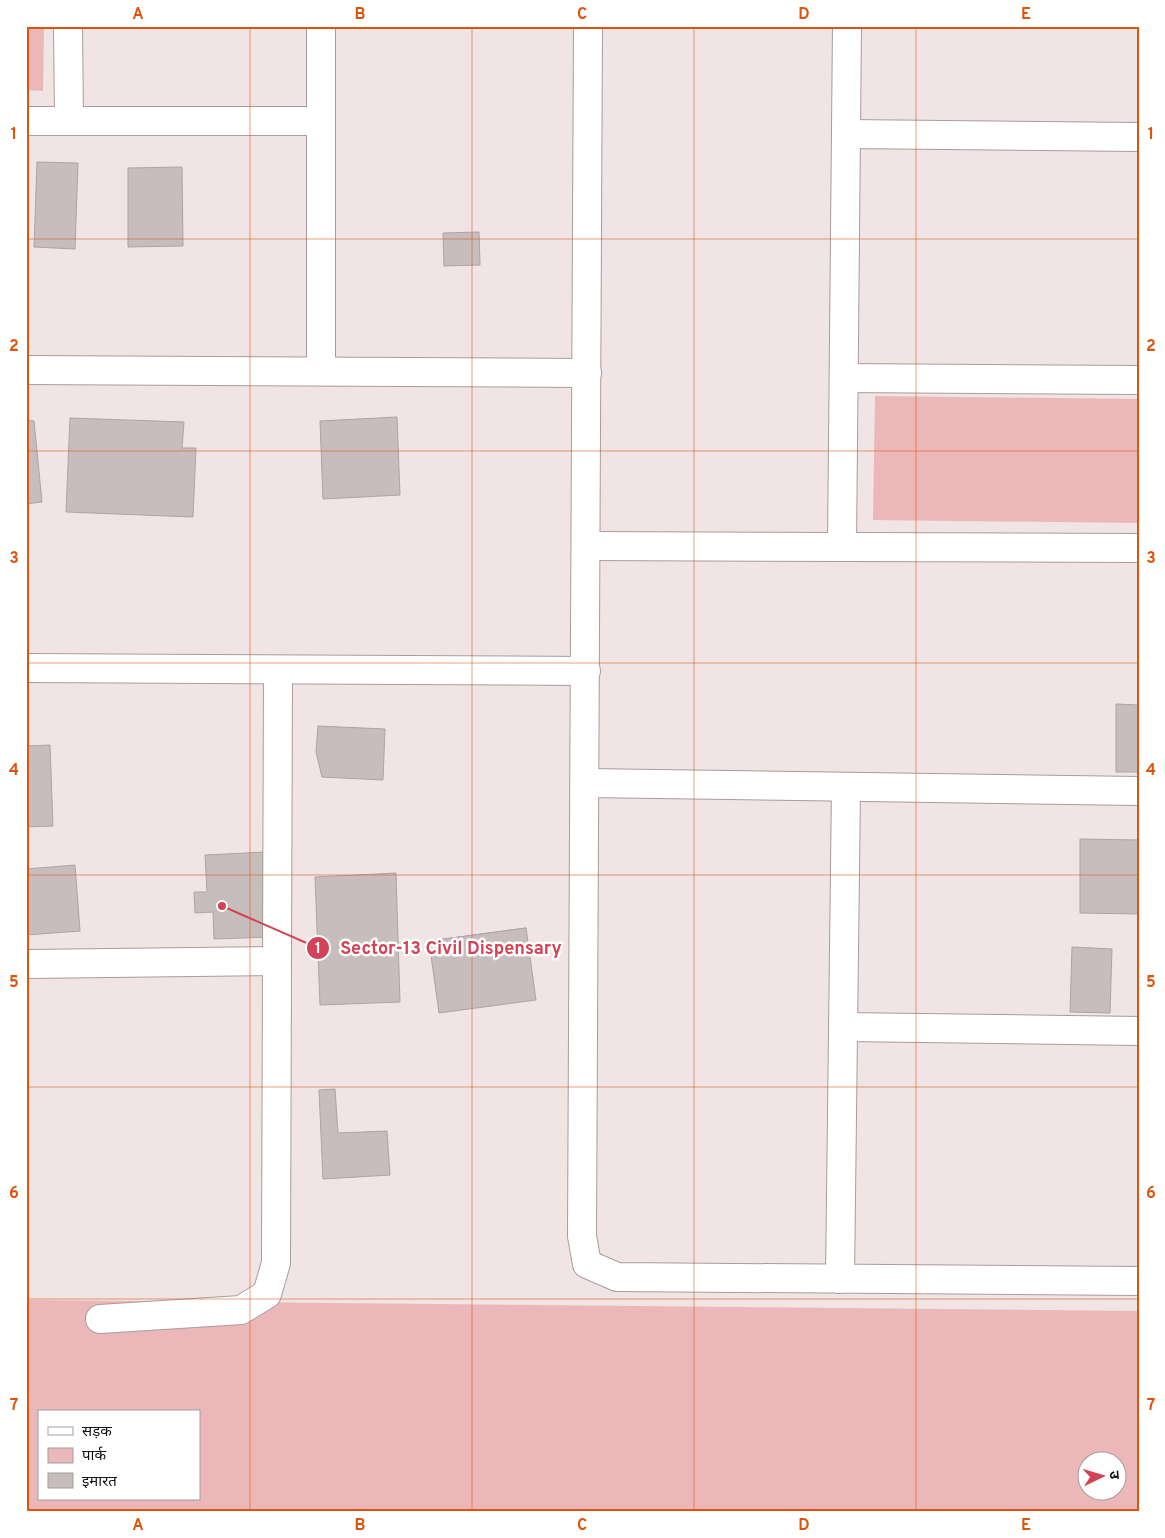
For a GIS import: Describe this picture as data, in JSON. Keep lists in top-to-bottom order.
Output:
{
  "places": ["Sector-13 Civil Dispensary"],
  "legend": ["सड़क", "पार्क", "इमारत"],
  "north": "right",
  "grid": {
    "columns": [
      "A",
      "B",
      "C",
      "D",
      "E"
    ],
    "rows": [
      "1",
      "2",
      "3",
      "4",
      "5",
      "6",
      "7"
    ]
  }
}
